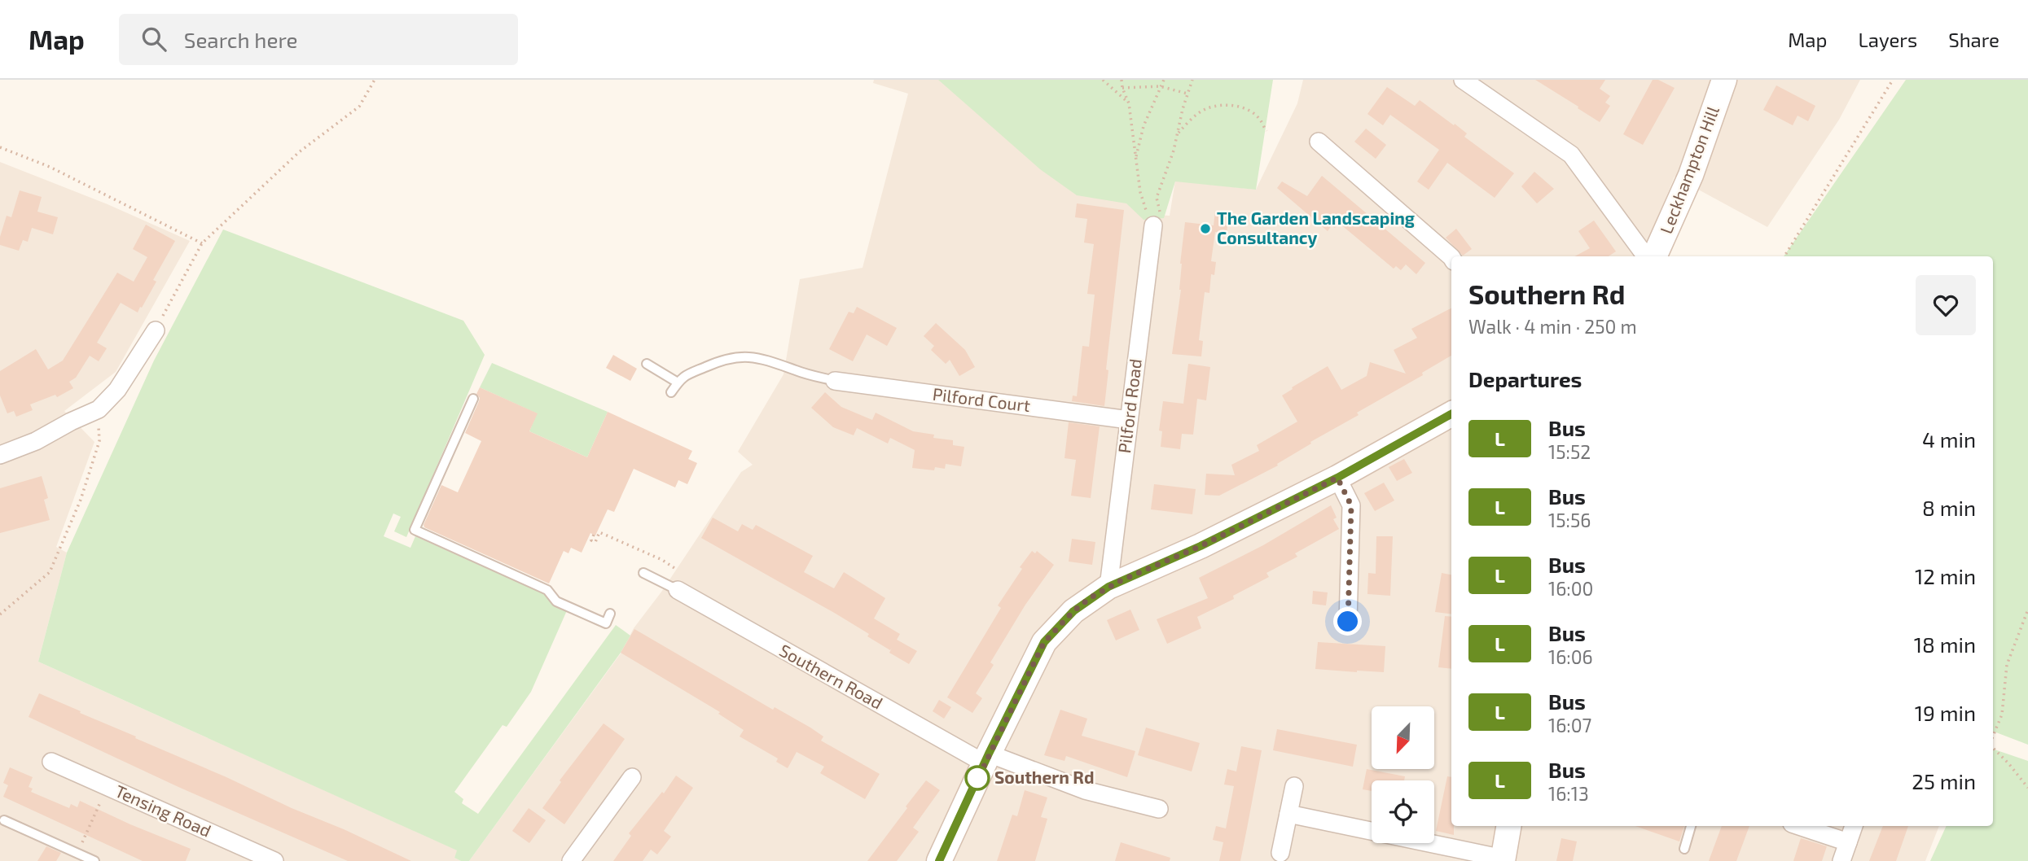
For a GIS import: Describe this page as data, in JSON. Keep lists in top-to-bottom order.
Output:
{
  "streets": {
    "street": [
      "Leckhampton Hill",
      "Pilford Court",
      "Pilford Road",
      "Southern Road",
      "Tensing Road"
    ]
  },
  "crossings": [
    ["Pilford Court", "Pilford Road"]
  ],
  "places": ["The Garden Landscaping Consultancy", "Southern Rd"],
  "lines": ["bus line L"],
  "north": "bottom left",
  "page": {
    "header": "Map",
    "search": "Search here",
    "nav": ["Map", "Layers", "Share"],
    "heading": [
      ["Southern Rd", "Walk · 4 min · 250 m"],
      "Departures"
    ],
    "list": [
      {
        "mark": "L",
        "name": "Bus",
        "note": "15:52",
        "value": "4 min"
      },
      {
        "mark": "L",
        "name": "Bus",
        "note": "15:56",
        "value": "8 min"
      },
      {
        "mark": "L",
        "name": "Bus",
        "note": "16:00",
        "value": "12 min"
      },
      {
        "mark": "L",
        "name": "Bus",
        "note": "16:06",
        "value": "18 min"
      },
      {
        "mark": "L",
        "name": "Bus",
        "note": "16:07",
        "value": "19 min"
      },
      {
        "mark": "L",
        "name": "Bus",
        "note": "16:13",
        "value": "25 min"
      }
    ]
  }
}
